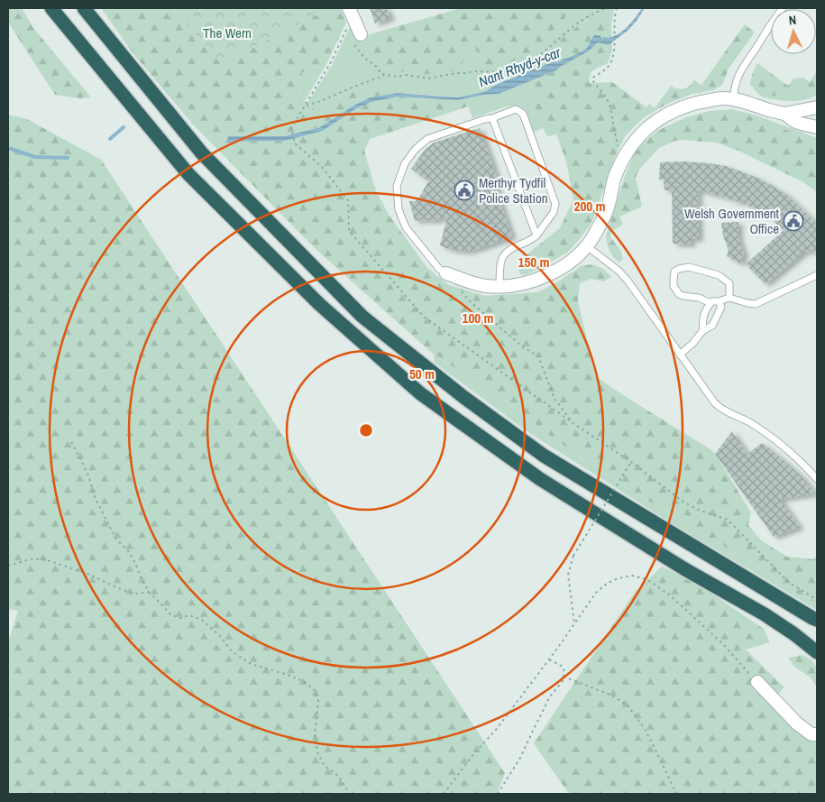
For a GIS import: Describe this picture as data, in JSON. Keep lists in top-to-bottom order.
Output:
{
  "water": ["Nant Rhyd-y-car"],
  "parks": ["The Wern"],
  "places": {
    "public building": ["Merthyr Tydfil Police Station", "Welsh Government Office"]
  },
  "north": "top",
  "rings": [
    "200 m",
    "150 m",
    "100 m",
    "50 m"
  ]
}
